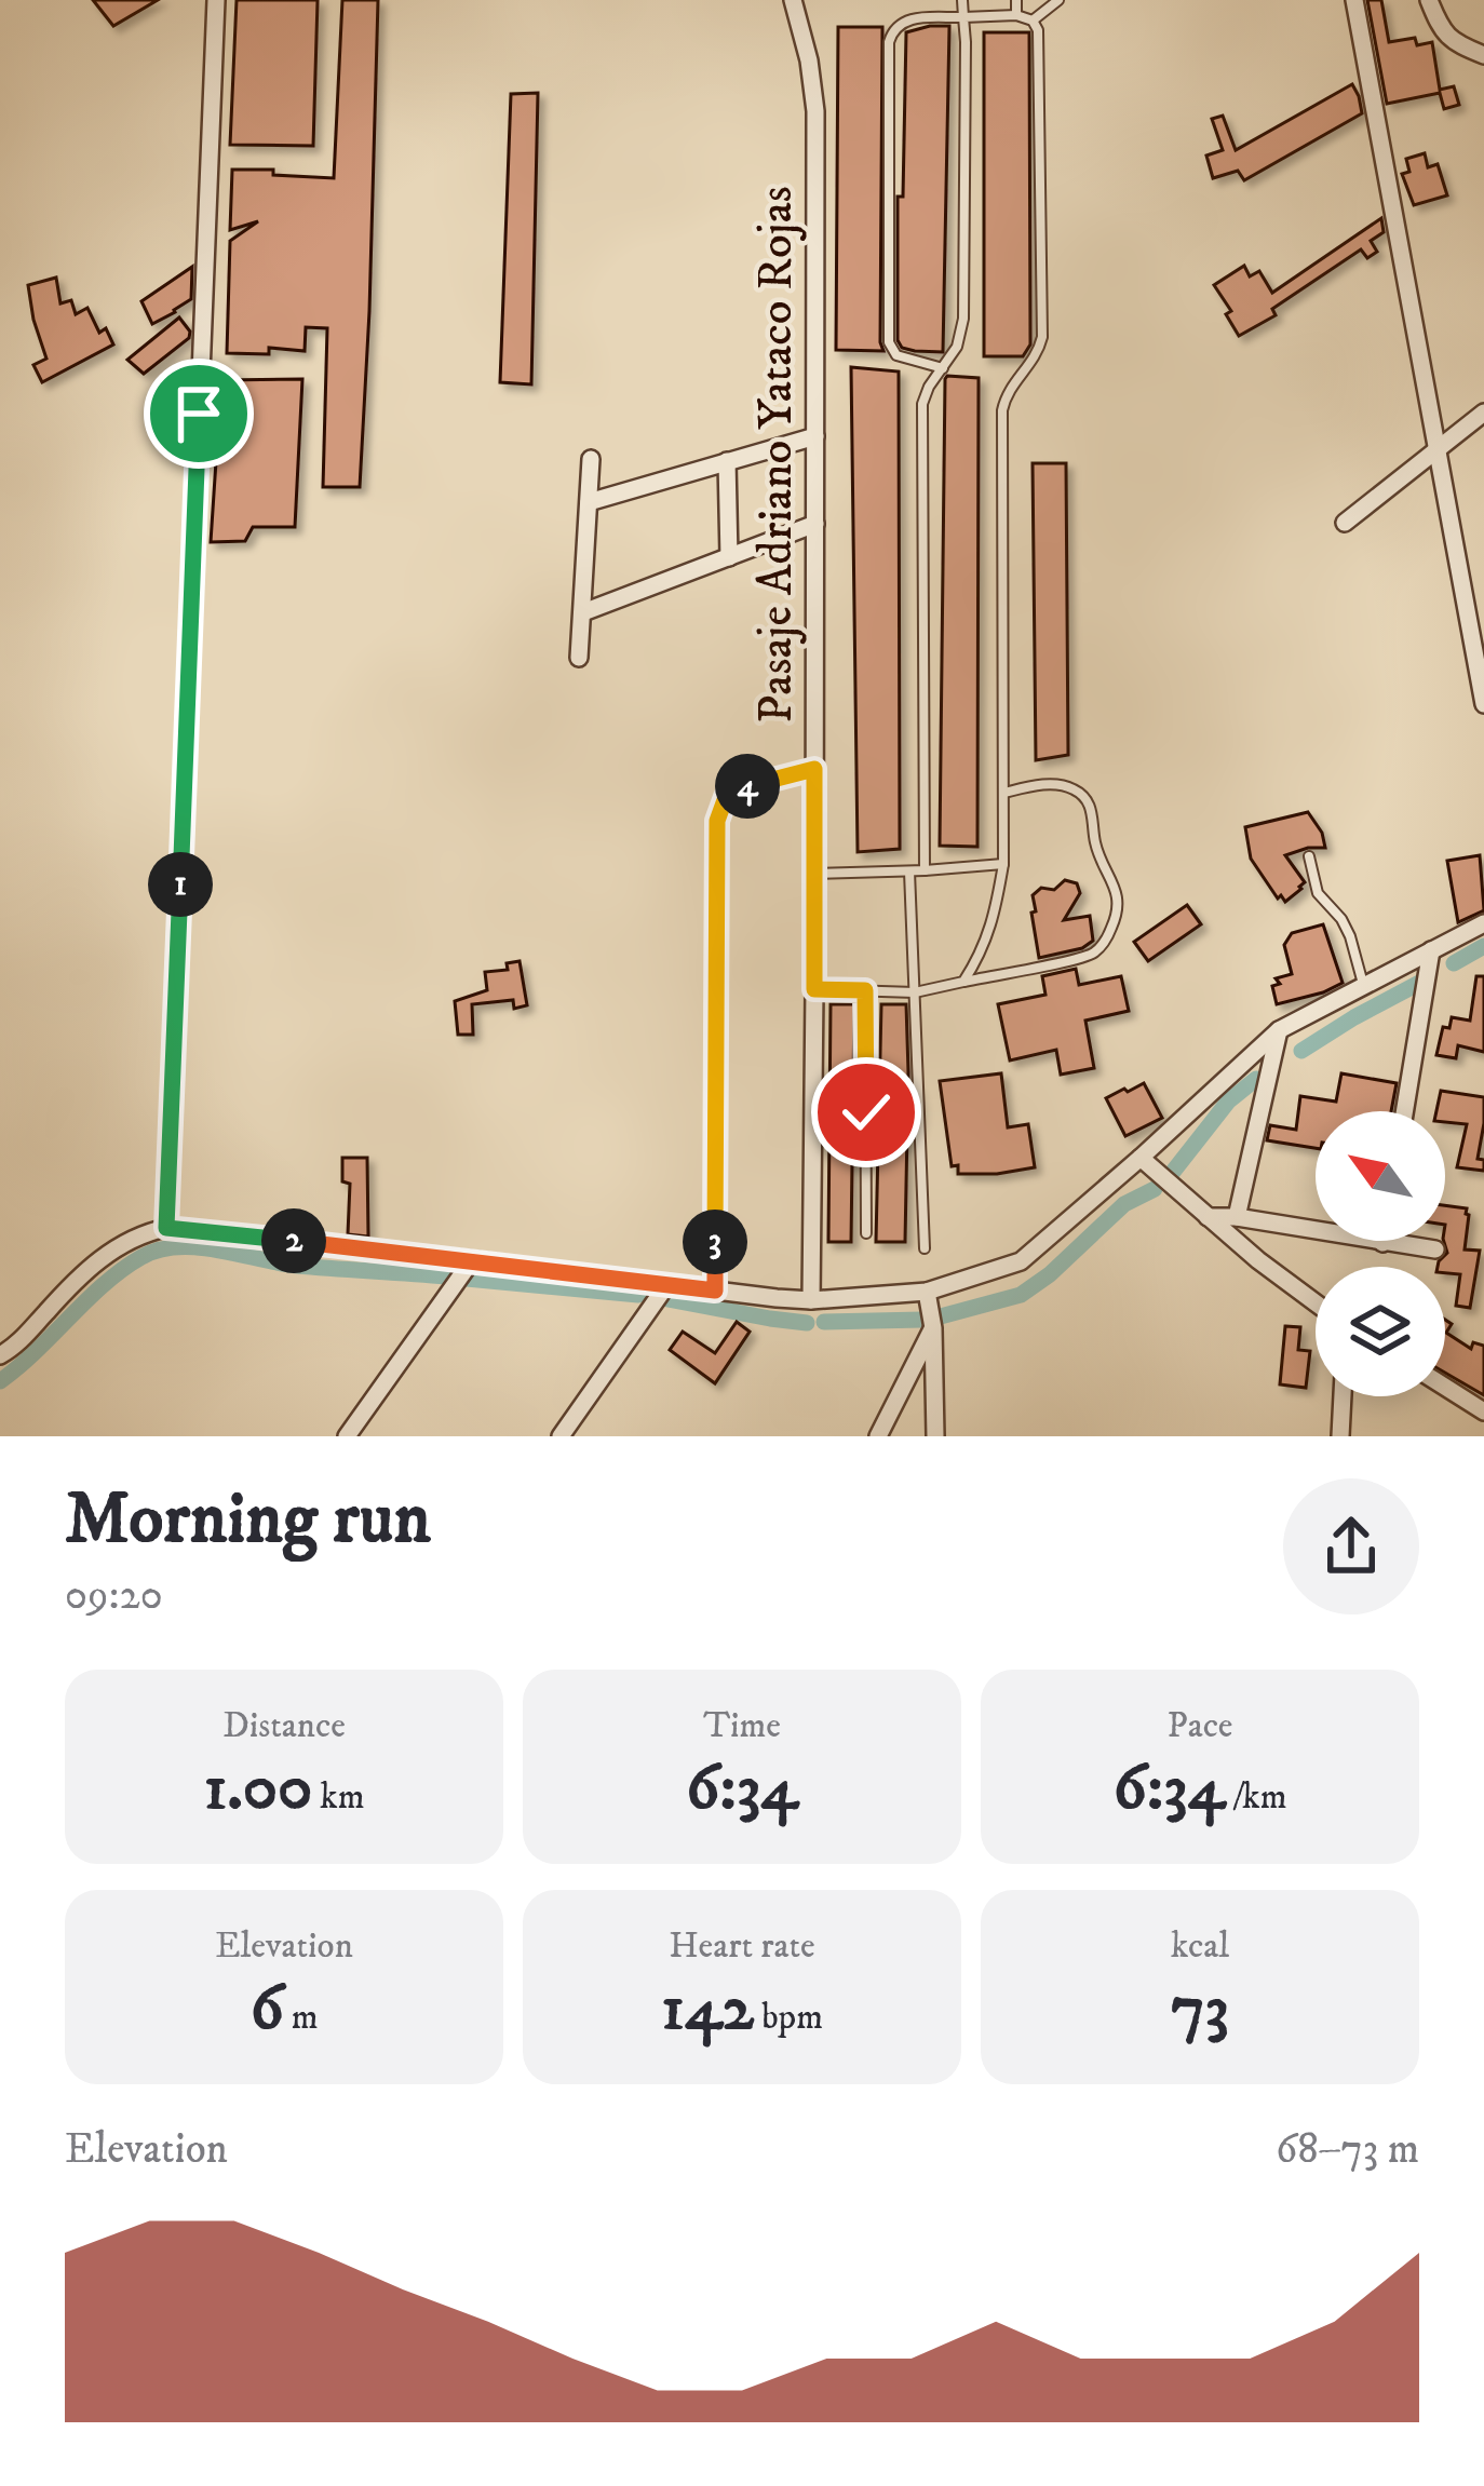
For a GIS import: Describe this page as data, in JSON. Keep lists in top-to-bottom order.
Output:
{
  "streets": {
    "street": ["Pasaje Adriano Yataco Rojas"]
  },
  "north": "top left",
  "page": {
    "pins": [
      "4",
      "1",
      "2",
      "3"
    ],
    "heading": ["Morning run", "09:20"],
    "stats": [
      ["Distance", "1.00 km"],
      ["Time", "6:34"],
      ["Pace", "6:34 /km"],
      ["Elevation", "6 m"],
      ["Heart rate", "142 bpm"],
      ["kcal", "73"]
    ],
    "chart": ["Elevation", "68–73 m"]
  }
}
